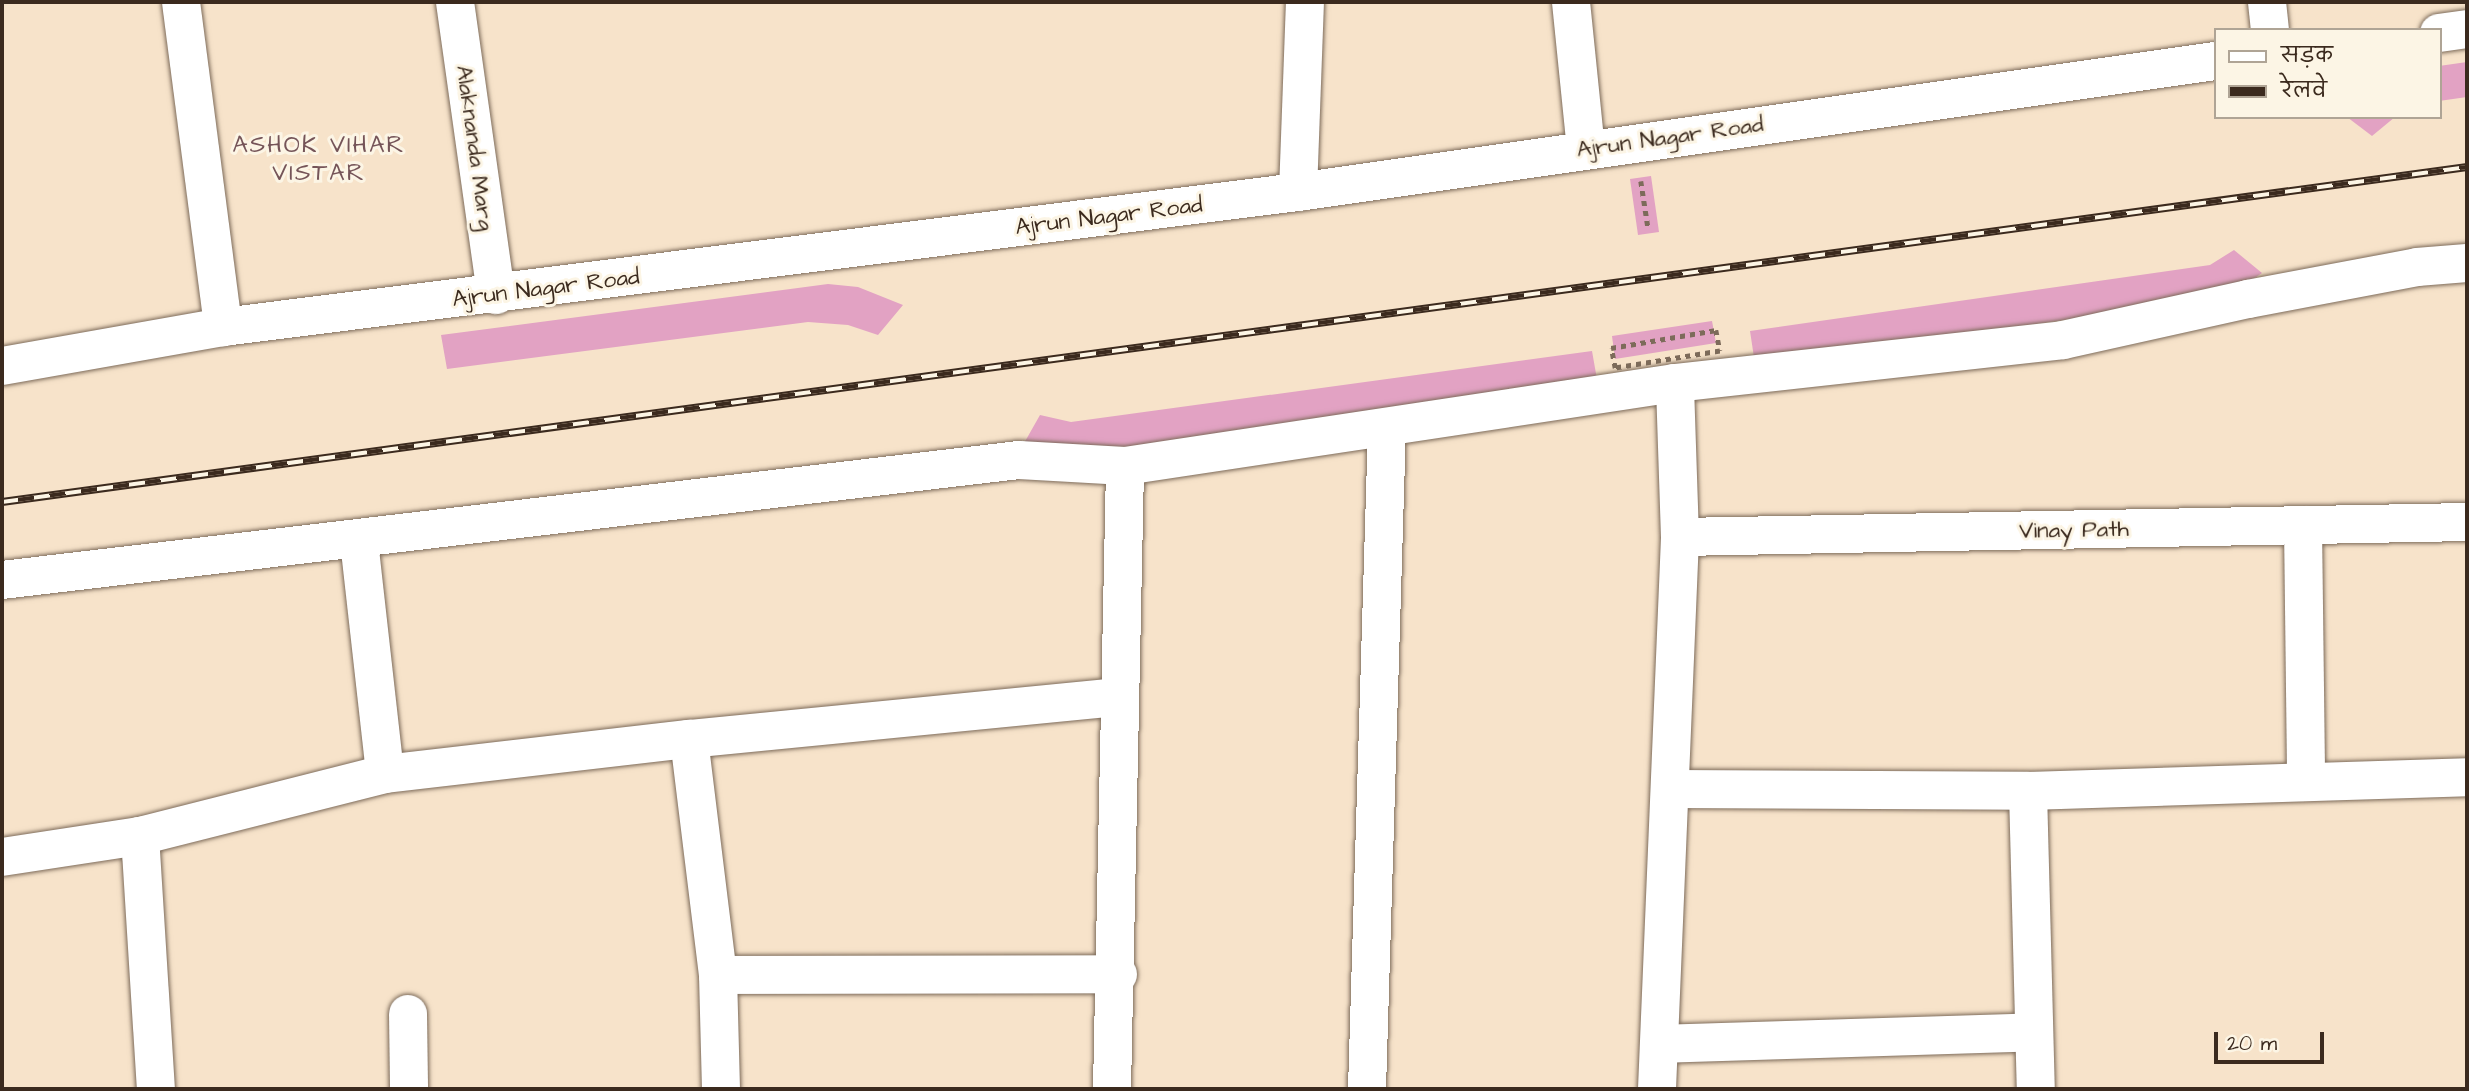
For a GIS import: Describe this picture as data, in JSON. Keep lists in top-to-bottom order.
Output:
{
  "streets": {
    "street": ["Ajrun Nagar Road", "Alaknanda Marg", "Vinay Path"]
  },
  "crossings": [
    ["Ajrun Nagar Road", "Alaknanda Marg"]
  ],
  "districts": ["ASHOK VIHAR VISTAR"],
  "legend": ["सड़क", "रेलवे"],
  "scale_bar": "20 m"
}
